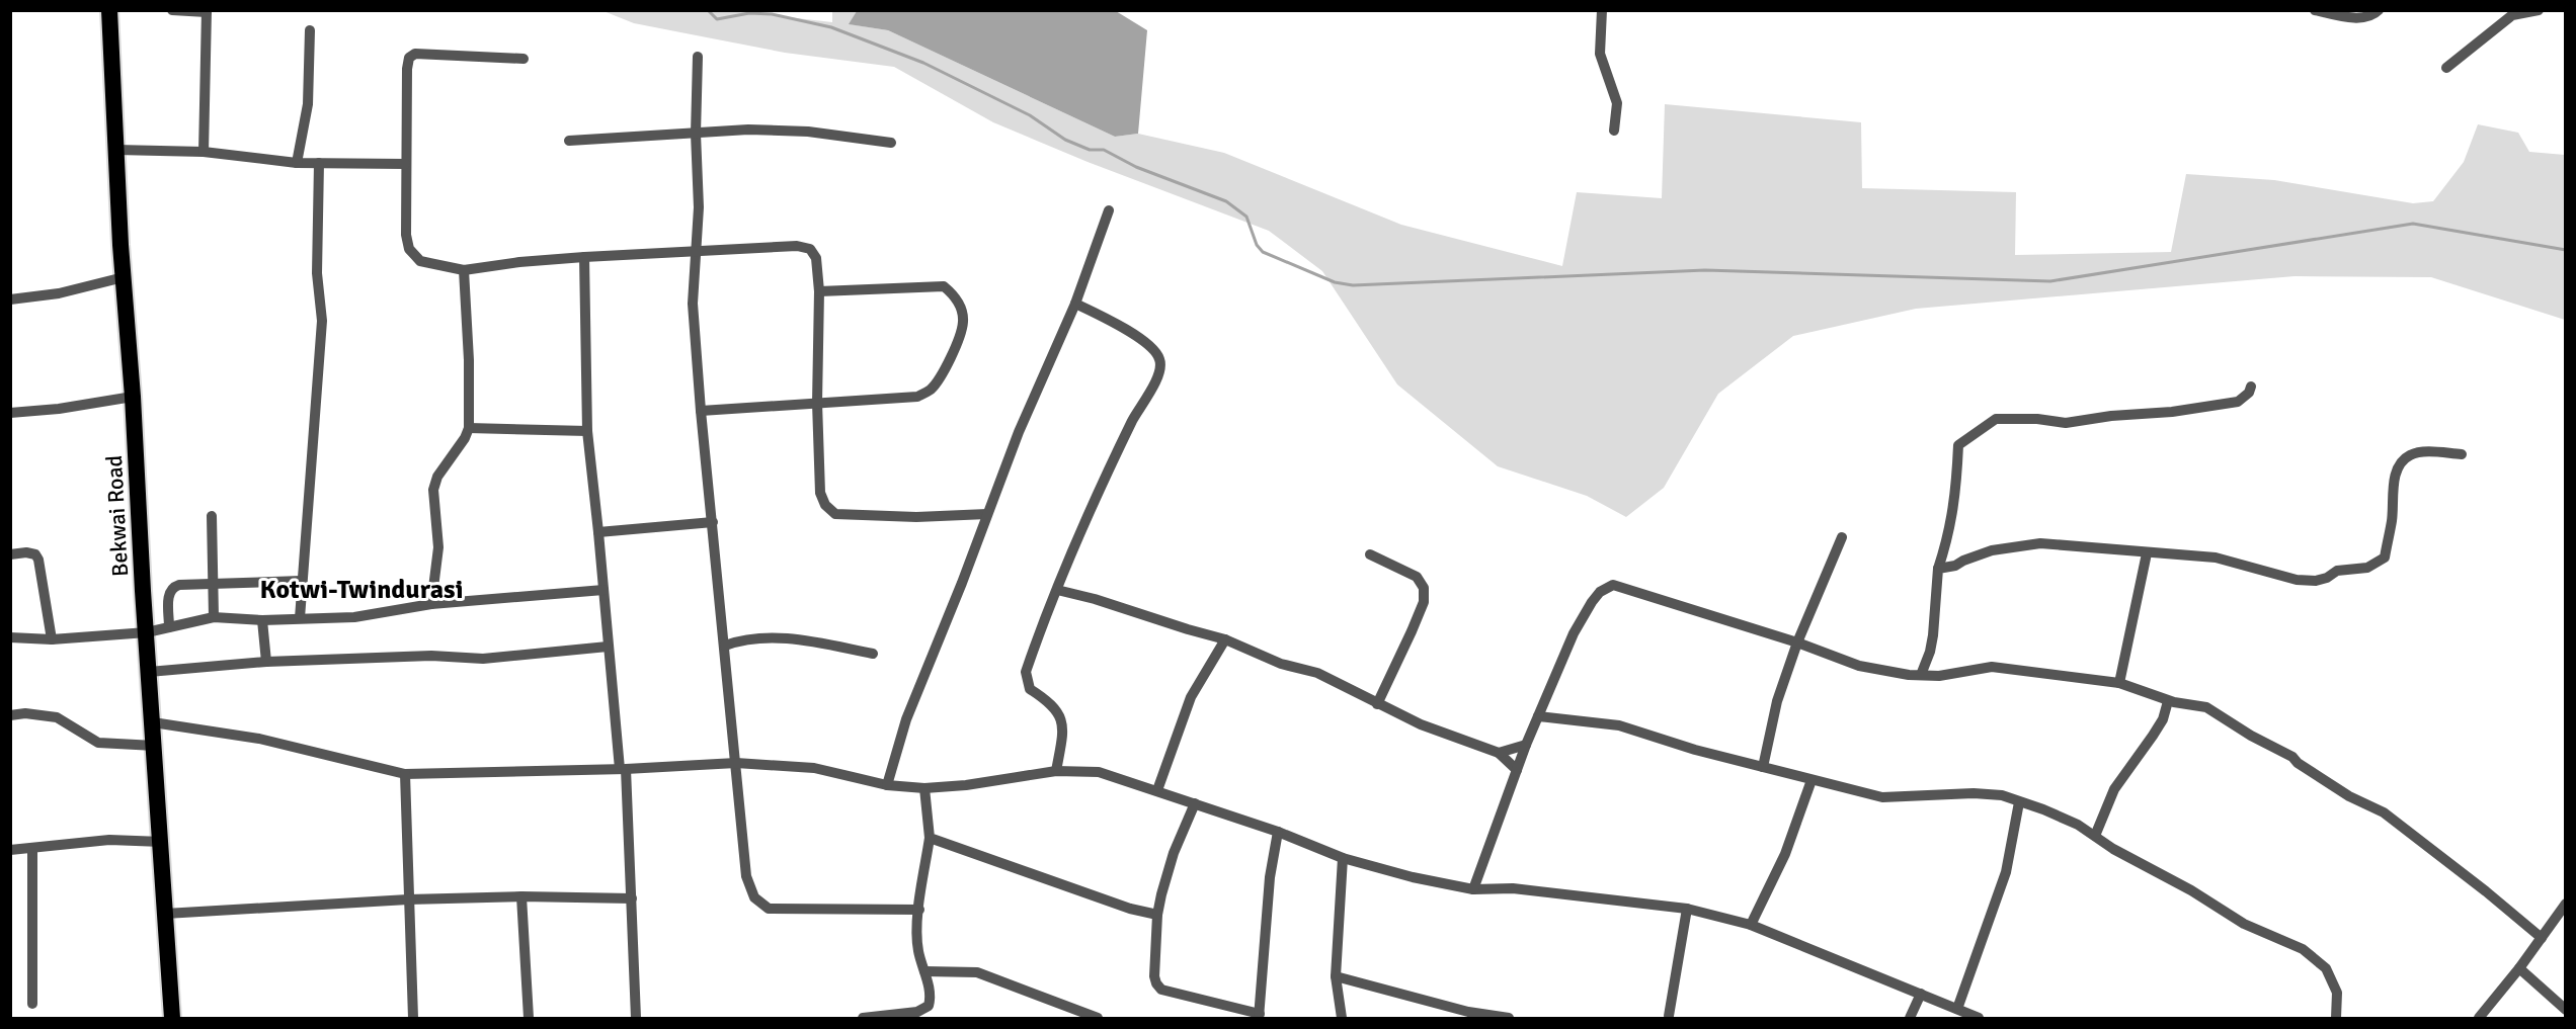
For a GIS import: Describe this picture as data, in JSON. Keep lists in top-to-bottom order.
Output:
{
  "streets": {
    "highway": ["Bekwai Road"]
  },
  "districts": ["Kotwi-Twindurasi"]
}
